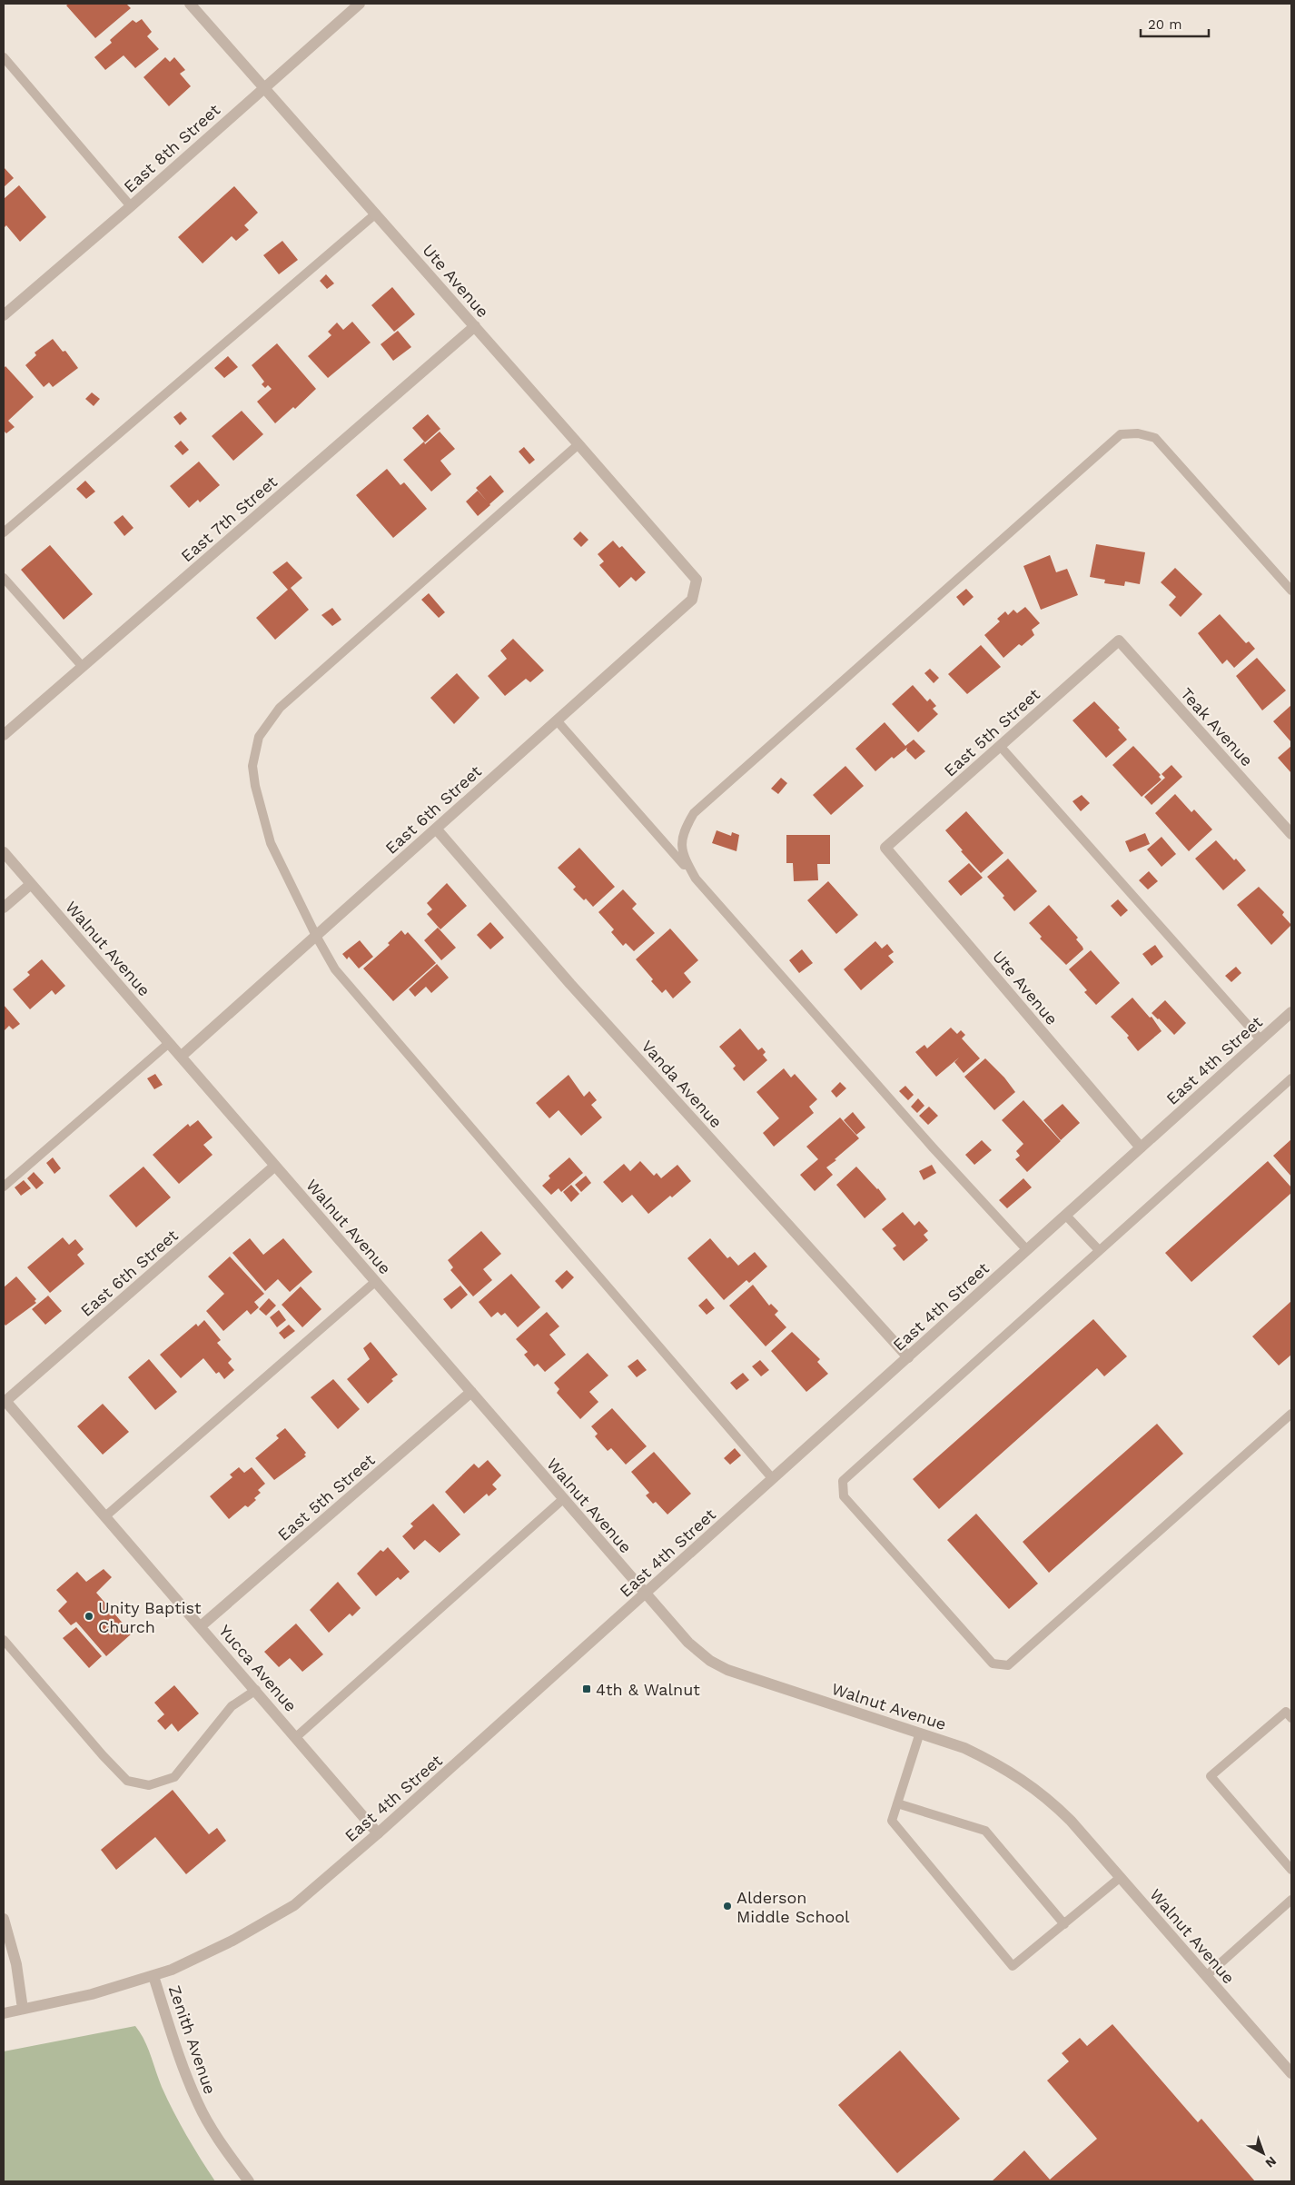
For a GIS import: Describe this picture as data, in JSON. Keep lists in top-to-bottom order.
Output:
{
  "streets": {
    "street": [
      "East 8th Street",
      "Ute Avenue",
      "East 7th Street",
      "Teak Avenue",
      "East 5th Street",
      "East 6th Street",
      "Walnut Avenue",
      "East 4th Street",
      "Vanda Avenue",
      "Yucca Avenue",
      "Zenith Avenue"
    ]
  },
  "crossings": [
    ["East 8th Street", "Ute Avenue"],
    ["Ute Avenue", "East 7th Street"],
    ["Ute Avenue", "East 5th Street"],
    ["Ute Avenue", "East 6th Street"],
    ["Ute Avenue", "East 4th Street"],
    ["Teak Avenue", "East 5th Street"],
    ["East 5th Street", "Walnut Avenue"],
    ["East 5th Street", "Yucca Avenue"],
    ["East 6th Street", "Walnut Avenue"],
    ["East 6th Street", "Vanda Avenue"],
    ["East 6th Street", "Yucca Avenue"],
    ["Walnut Avenue", "East 4th Street"],
    ["East 4th Street", "Vanda Avenue"],
    ["East 4th Street", "Yucca Avenue"],
    ["East 4th Street", "Zenith Avenue"]
  ],
  "places": {
    "other": ["Unity Baptist Church", "Alderson Middle School"],
    "transit": ["4th & Walnut"]
  },
  "scale_bar": "20 m",
  "north": "bottom right"
}
